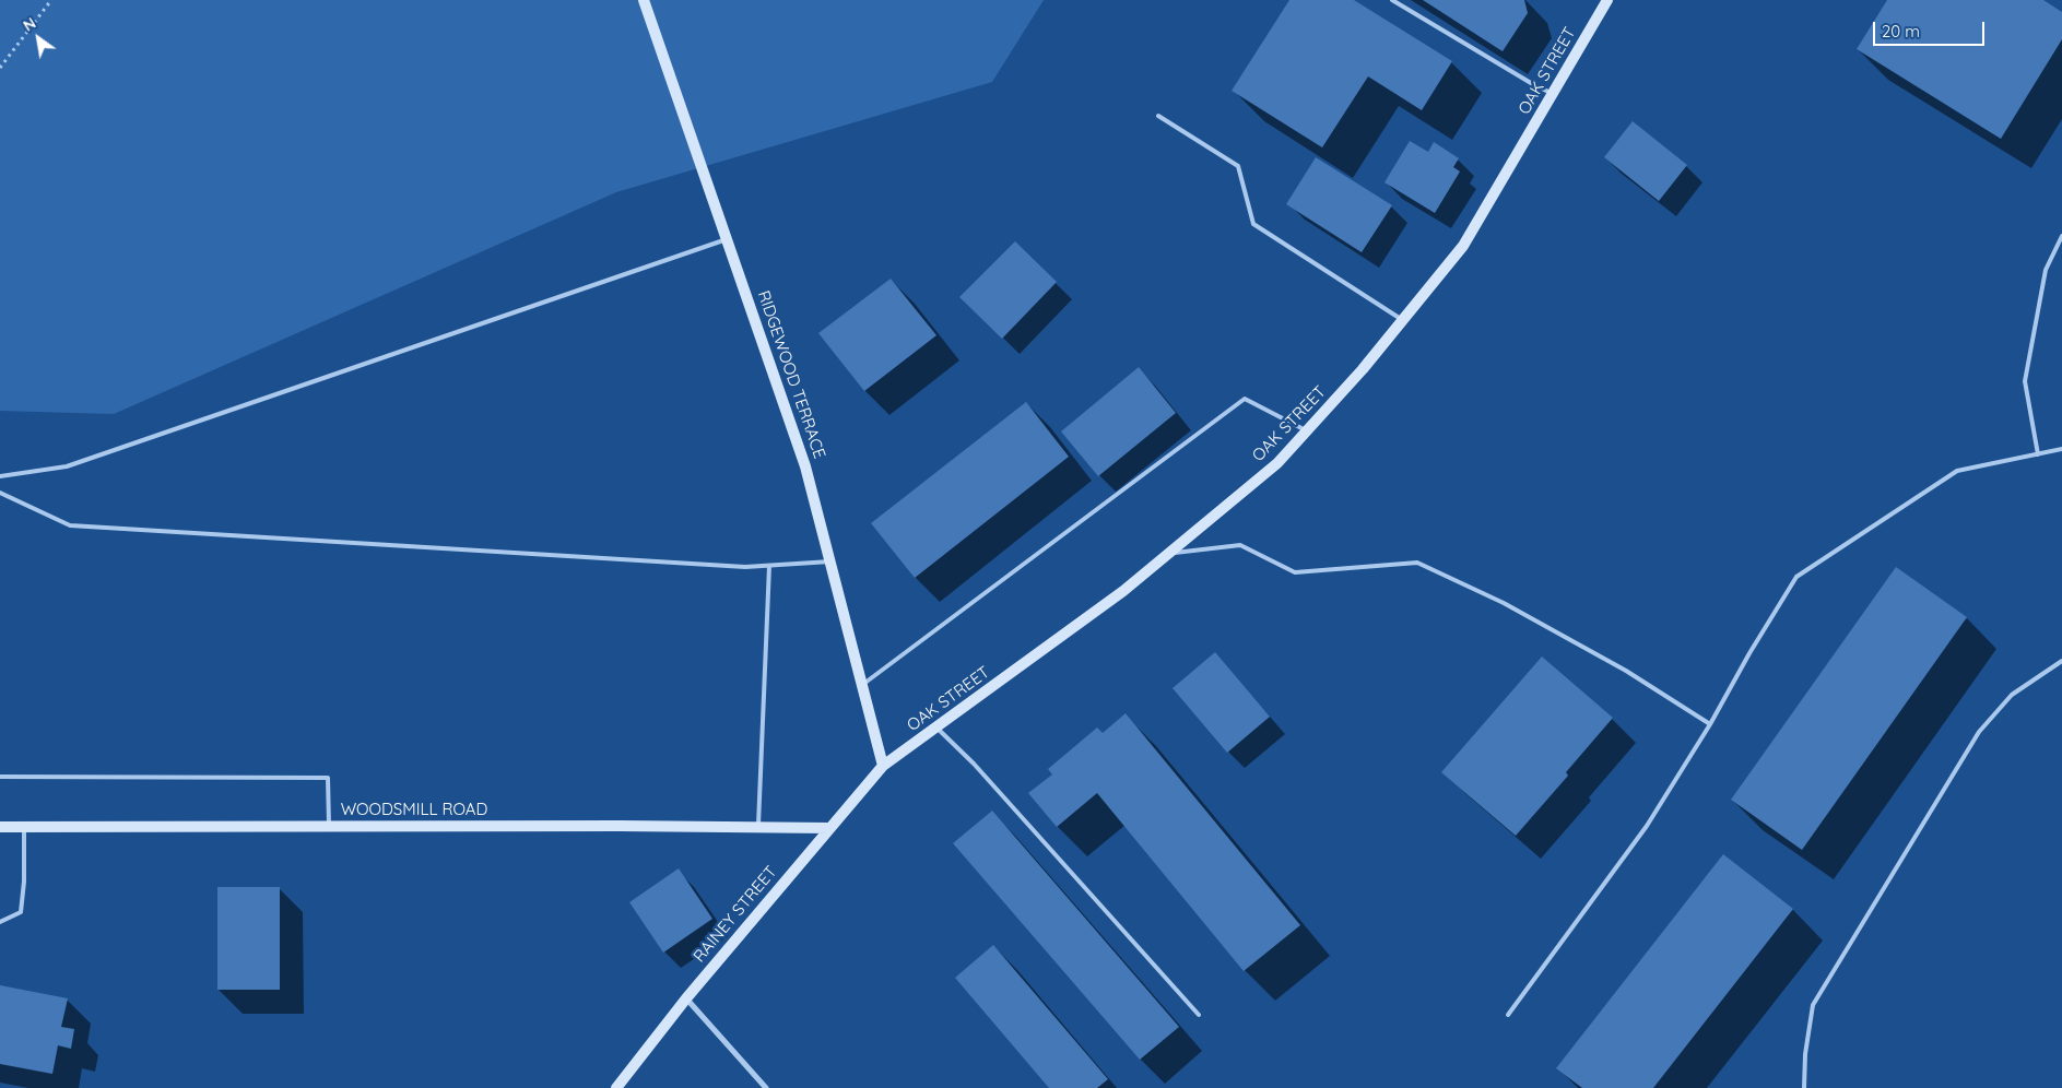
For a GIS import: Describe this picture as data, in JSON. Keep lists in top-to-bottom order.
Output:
{
  "streets": {
    "street": [
      "OAK STREET",
      "RIDGEWOOD TERRACE",
      "WOODSMILL ROAD",
      "RAINEY STREET"
    ]
  },
  "crossings": [
    ["OAK STREET", "RIDGEWOOD TERRACE"],
    ["OAK STREET", "RAINEY STREET"],
    ["RIDGEWOOD TERRACE", "RAINEY STREET"],
    ["WOODSMILL ROAD", "RAINEY STREET"]
  ],
  "scale_bar": "20 m",
  "north": "top left"
}
